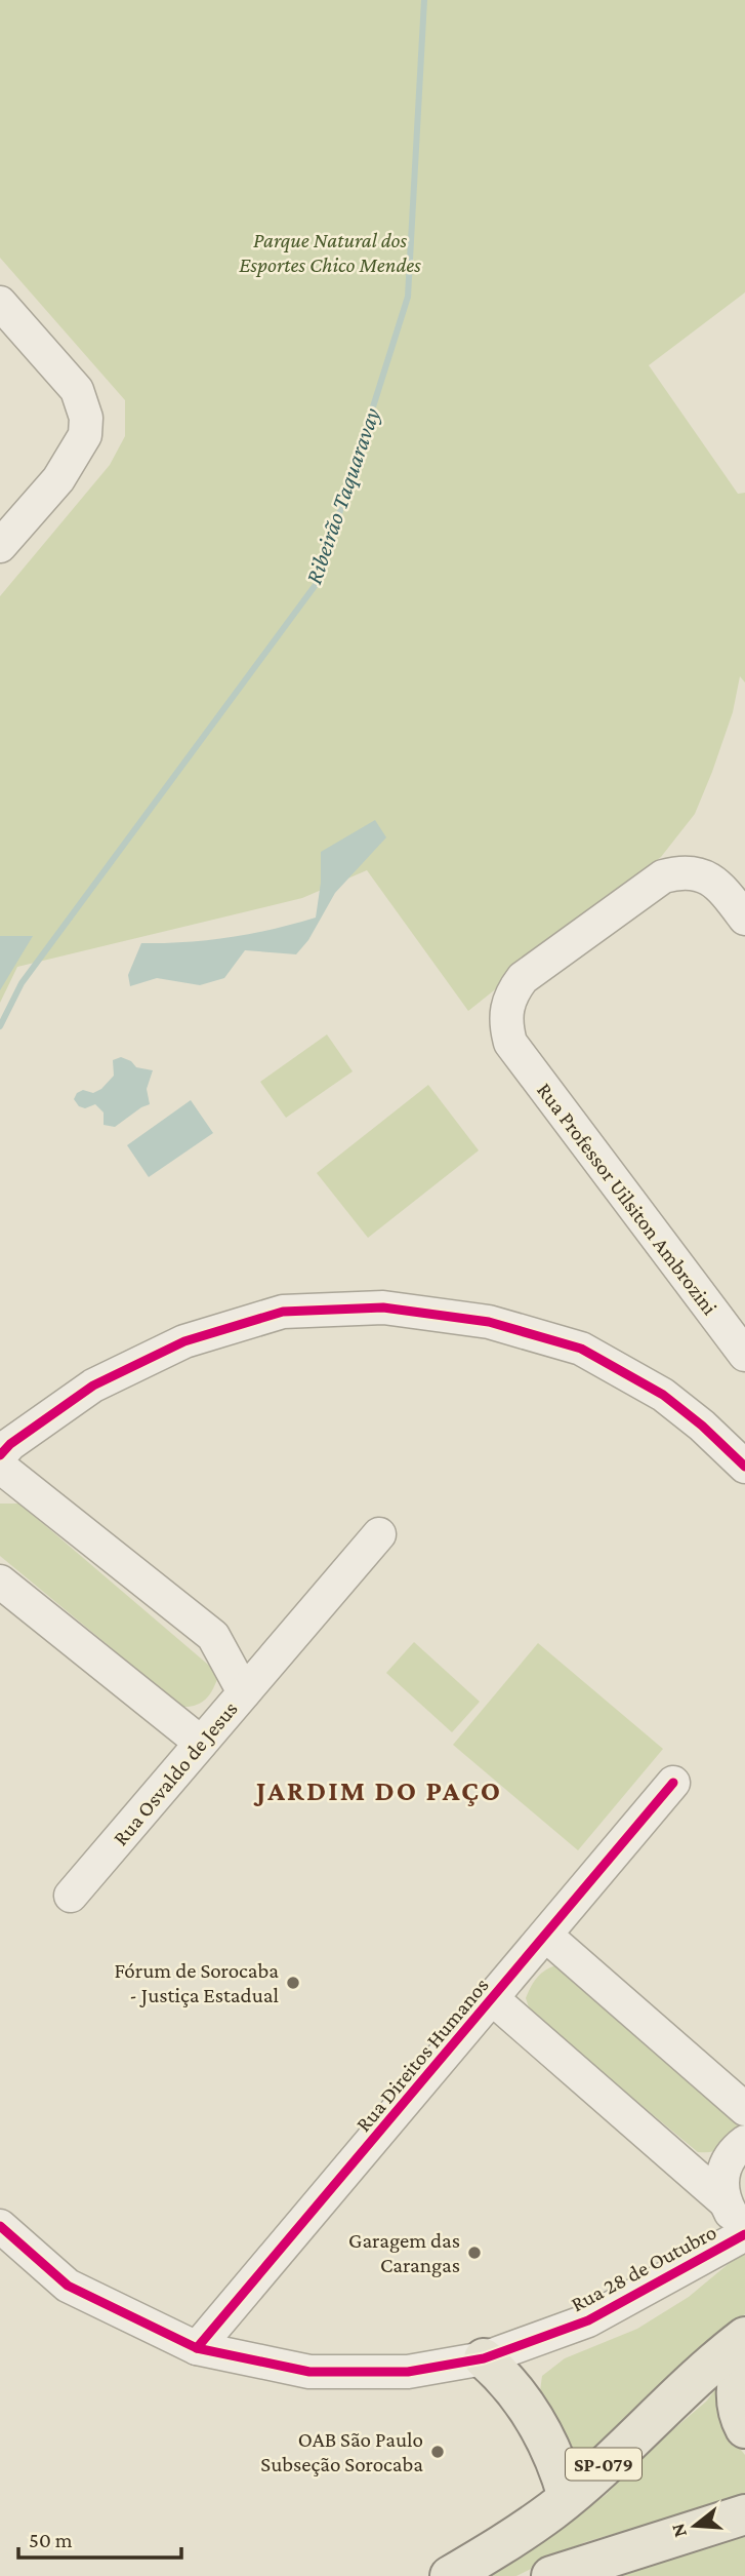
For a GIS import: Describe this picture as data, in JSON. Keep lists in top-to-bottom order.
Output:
{
  "streets": {
    "main road": ["SP-079"],
    "street": [
      "Rua Professor Uilsiton Ambrozini",
      "Rua Osvaldo de Jesus",
      "Rua Direitos Humanos",
      "Rua 28 de Outubro"
    ]
  },
  "crossings": [
    ["Rua Direitos Humanos", "Rua 28 de Outubro"]
  ],
  "districts": ["JARDIM DO PAÇO"],
  "water": ["Ribeirão Taquaravay"],
  "parks": ["Parque Natural dos Esportes Chico Mendes"],
  "places": ["Fórum de Sorocaba - Justiça Estadual", "Garagem das Carangas", "OAB São Paulo Subseção Sorocaba"],
  "scale_bar": "50 m",
  "north": "left"
}
